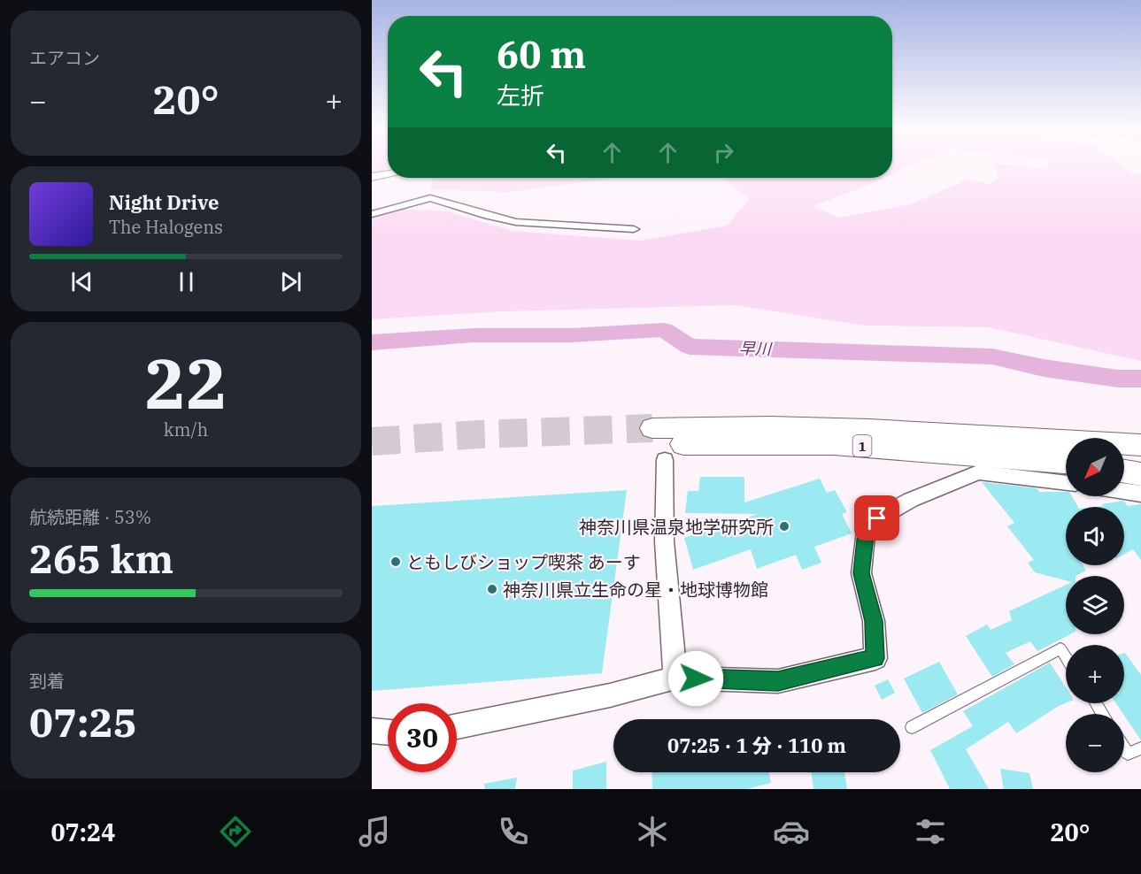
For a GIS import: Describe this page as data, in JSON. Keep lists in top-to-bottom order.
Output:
{
  "streets": {
    "highway": ["1"]
  },
  "water": ["早川"],
  "places": ["神奈川県温泉地学研究所", "ともしびショップ喫茶 あーす", "神奈川県立生命の星・地球博物館"],
  "north": "bottom left",
  "page": {
    "tile": [
      "エアコン",
      ["22", "km/h"],
      ["航続距離 · 53%", "265 km"],
      ["到着", "07:25"]
    ],
    "turn": ["60 m", "左折"],
    "heat": ["−", "20°", "+"],
    "song": ["Night Drive", "The Halogens"],
    "map_buttons": ["+", "−"],
    "limit": "30",
    "trip": "07:25 · 1 分 · 110 m",
    "tabs": ["07:24", "20°"]
  }
}
